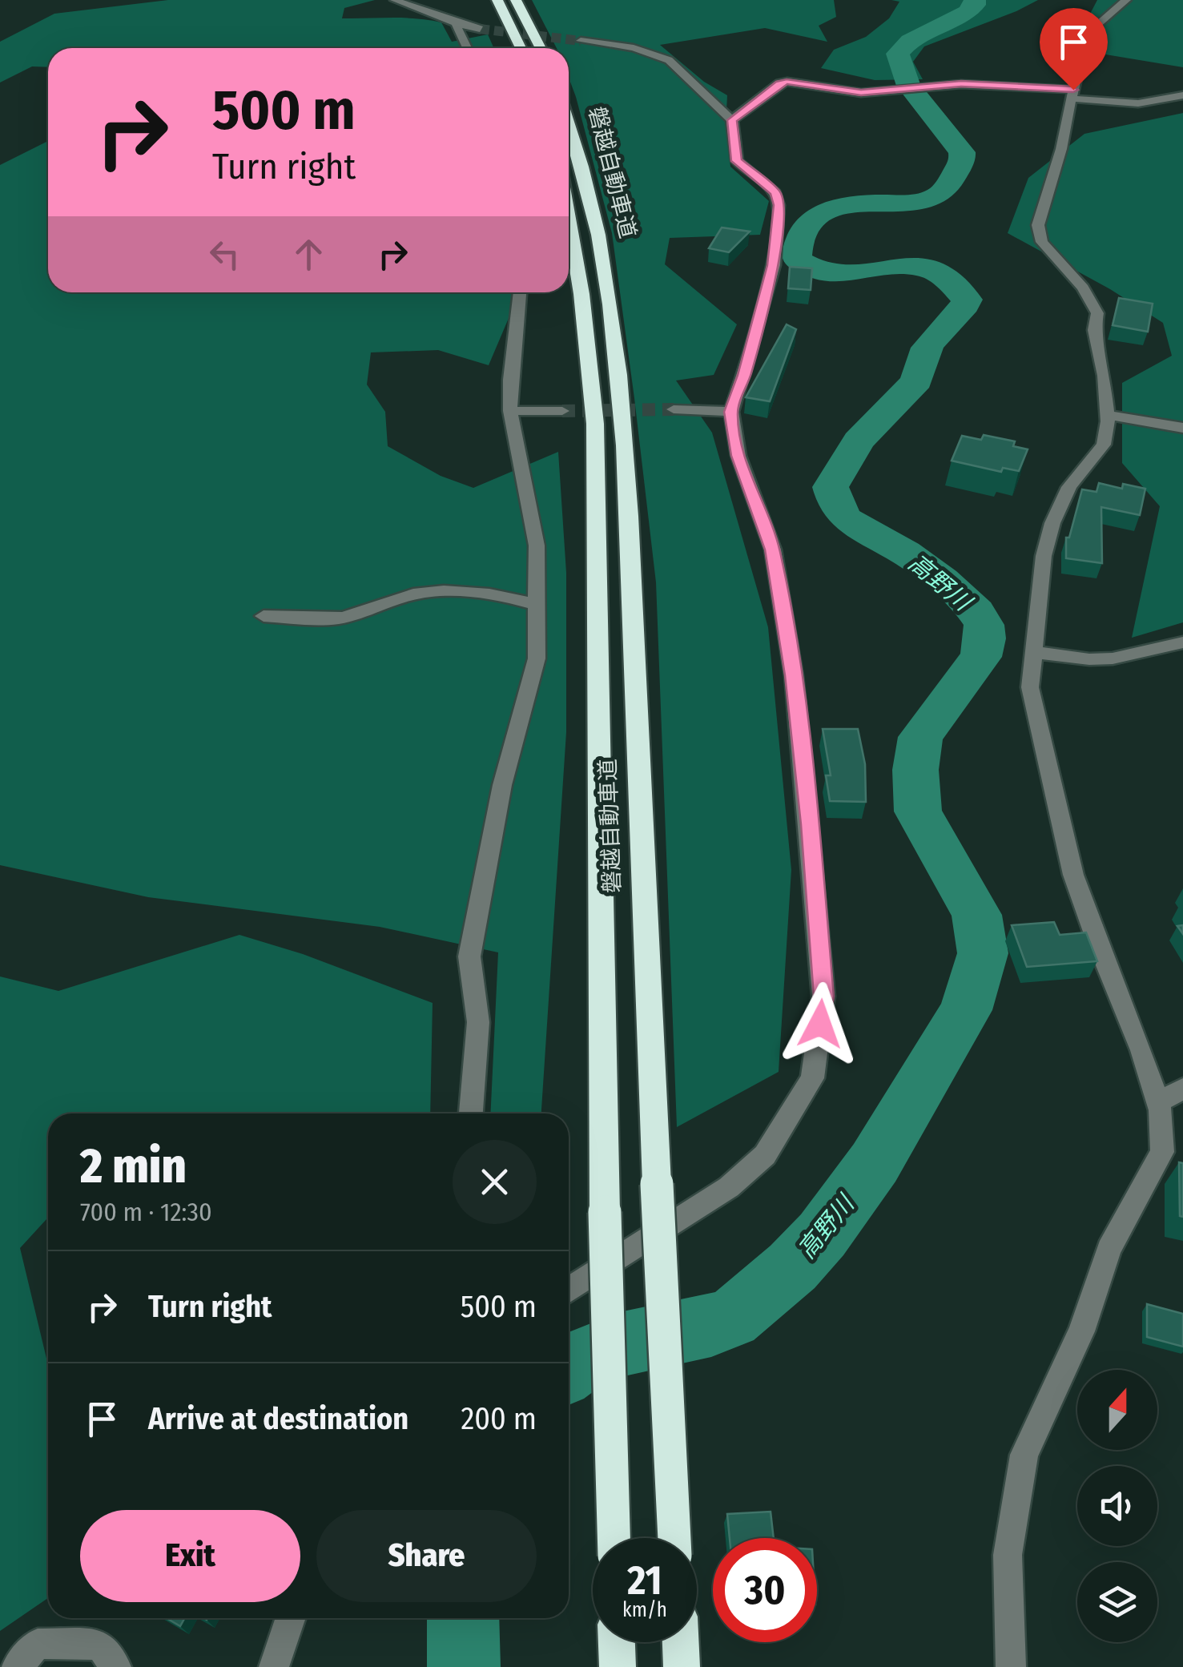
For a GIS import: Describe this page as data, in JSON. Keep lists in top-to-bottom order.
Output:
{
  "streets": {
    "highway": ["磐越自動車道"]
  },
  "water": ["高野川"],
  "north": "top",
  "page": {
    "turn": ["500 m", "Turn right"],
    "heading": ["2 min", "700 m · 12:30"],
    "list": [
      {
        "name": "Turn right",
        "value": "500 m"
      },
      {
        "name": "Arrive at destination",
        "value": "200 m"
      }
    ],
    "buttons": ["Exit", "Share"],
    "speed": "21 km/h",
    "limit": "30"
  }
}
